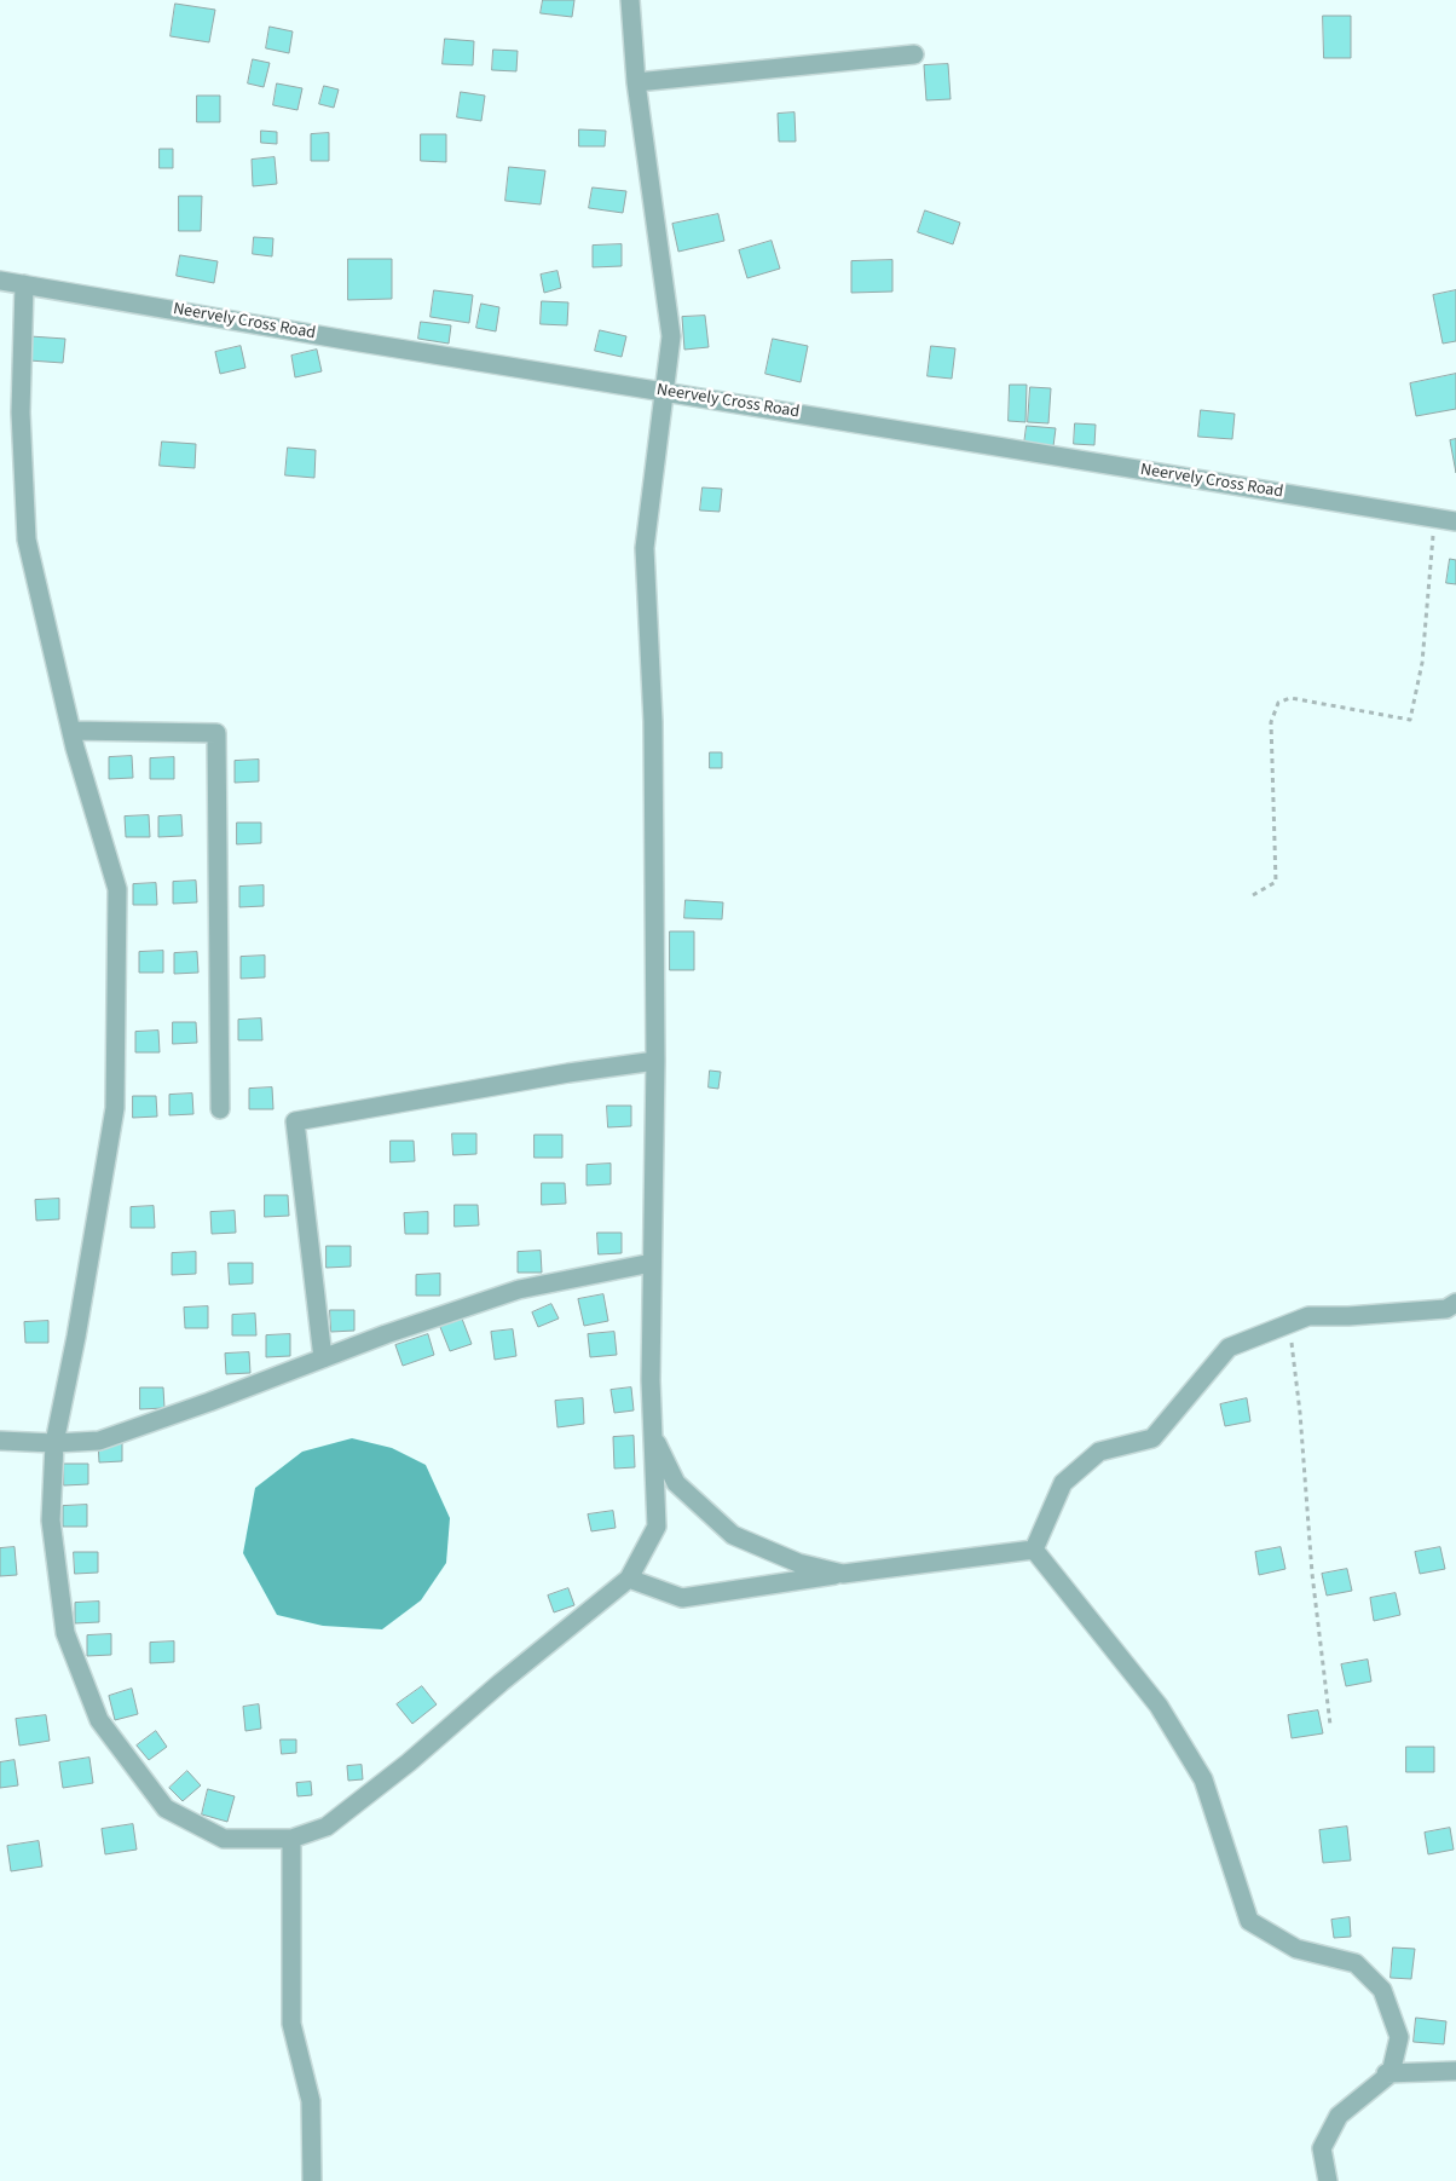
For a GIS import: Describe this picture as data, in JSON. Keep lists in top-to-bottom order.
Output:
{
  "streets": {
    "street": ["Neervely Cross Road"]
  }
}
